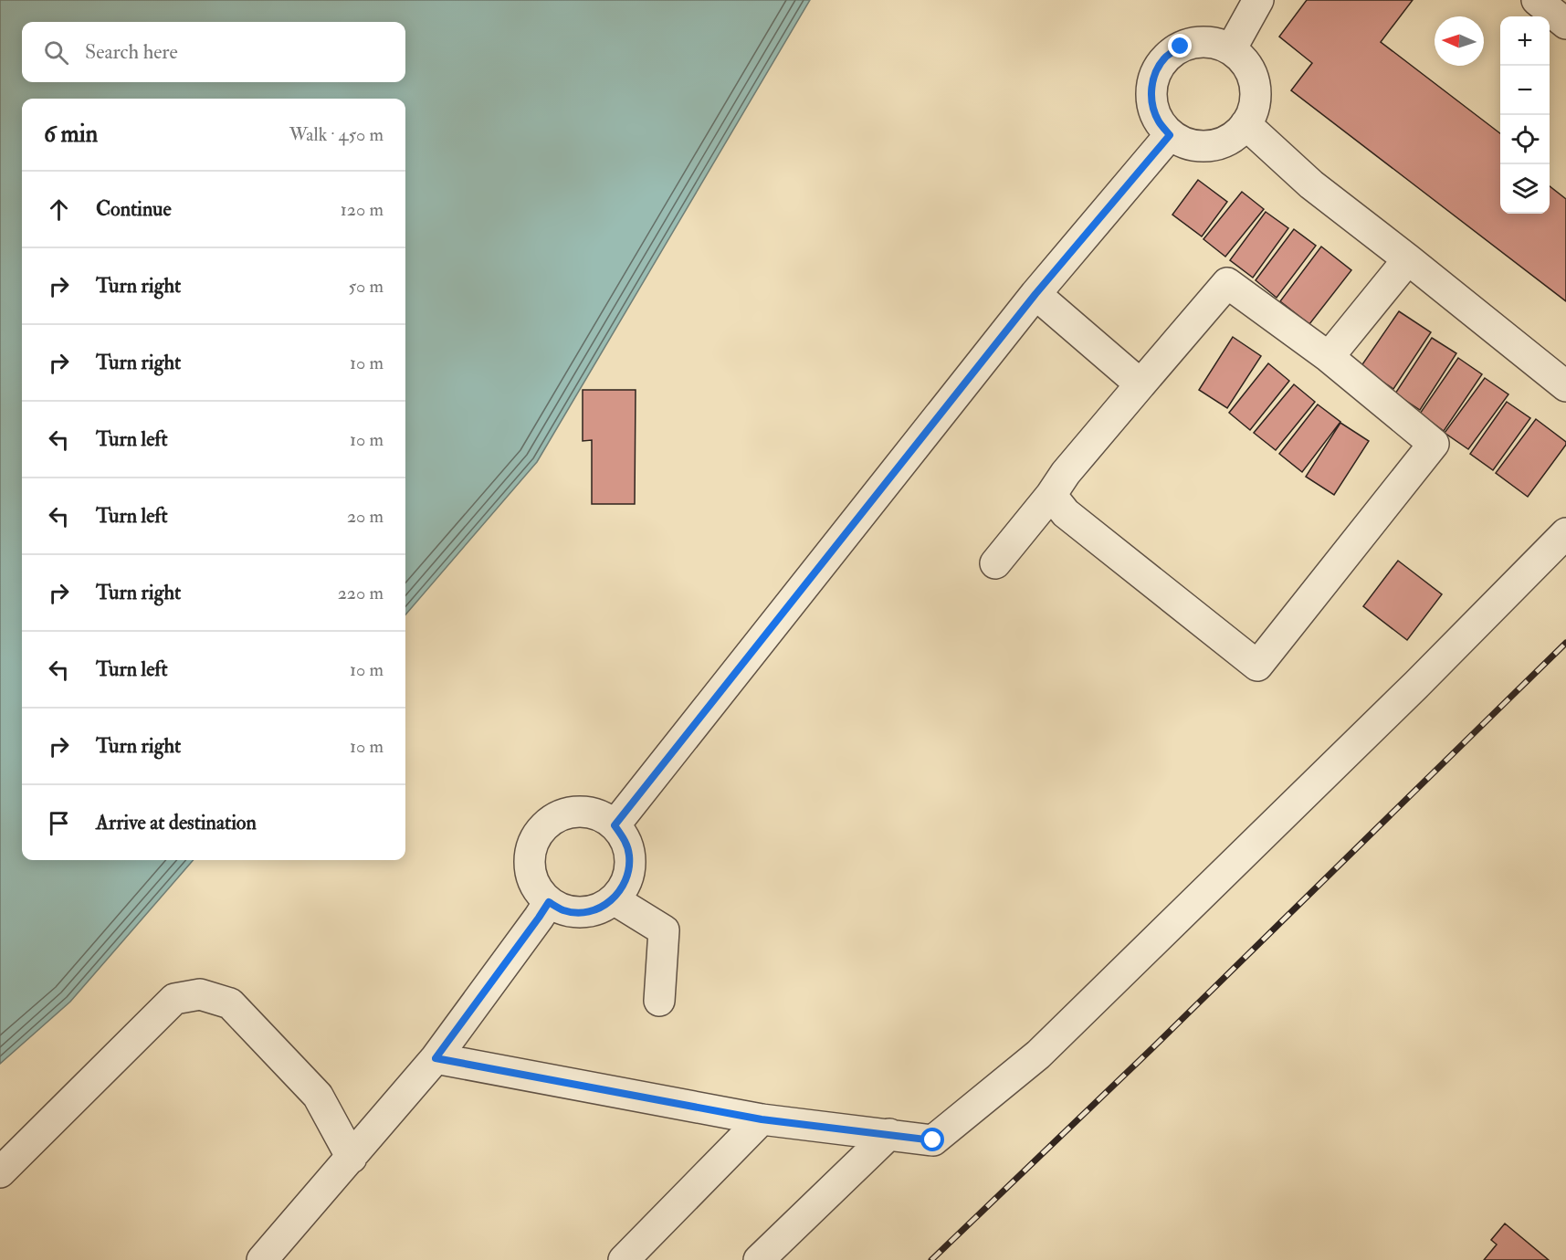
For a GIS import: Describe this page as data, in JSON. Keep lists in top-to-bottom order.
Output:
{
  "north": "left",
  "page": {
    "map_buttons": ["+", "−"],
    "search": "Search here",
    "heading": ["6 min", "Walk · 450 m"],
    "list": [
      ["Continue", "120 m"],
      ["Turn right", "50 m"],
      ["Turn right", "10 m"],
      ["Turn left", "10 m"],
      ["Turn left", "20 m"],
      ["Turn right", "220 m"],
      ["Turn left", "10 m"],
      ["Turn right", "10 m"],
      "Arrive at destination"
    ]
  }
}
